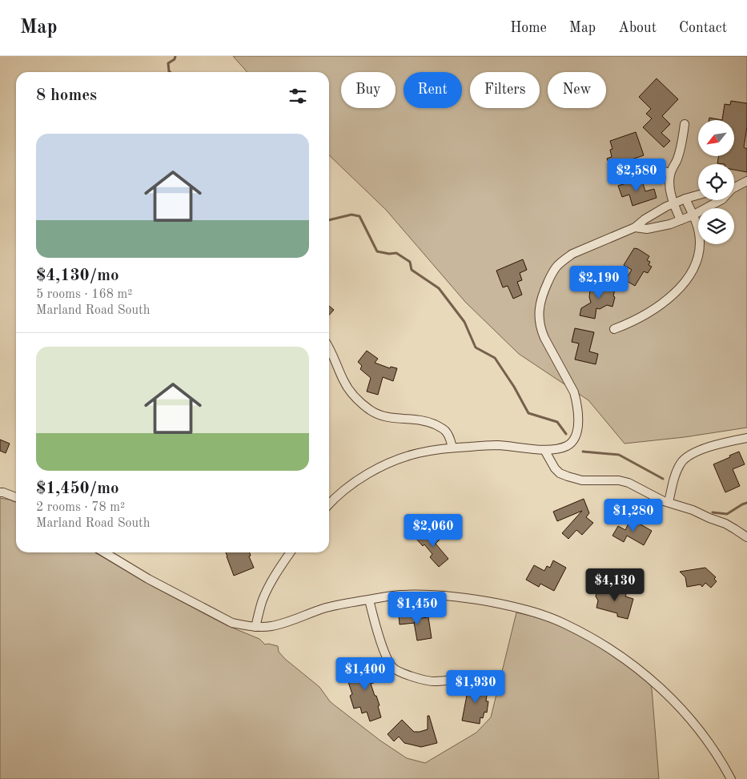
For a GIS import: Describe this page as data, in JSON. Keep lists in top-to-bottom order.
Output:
{
  "north": "bottom left",
  "page": {
    "header": "Map",
    "nav": [
      "Home",
      "Map",
      "About",
      "Contact"
    ],
    "chip": [
      "Buy",
      "Rent",
      "Filters",
      "New"
    ],
    "heading": "8 homes",
    "list": [
      {
        "name": "$4,130/mo",
        "note": "5 rooms · 168 m² · Marland Road South"
      },
      {
        "name": "$1,450/mo",
        "note": "2 rooms · 78 m² · Marland Road South"
      }
    ],
    "price": [
      "$2,580",
      "$2,190",
      "$1,280",
      "$2,060",
      "$4,130",
      "$1,450",
      "$1,400",
      "$1,930"
    ]
  }
}
